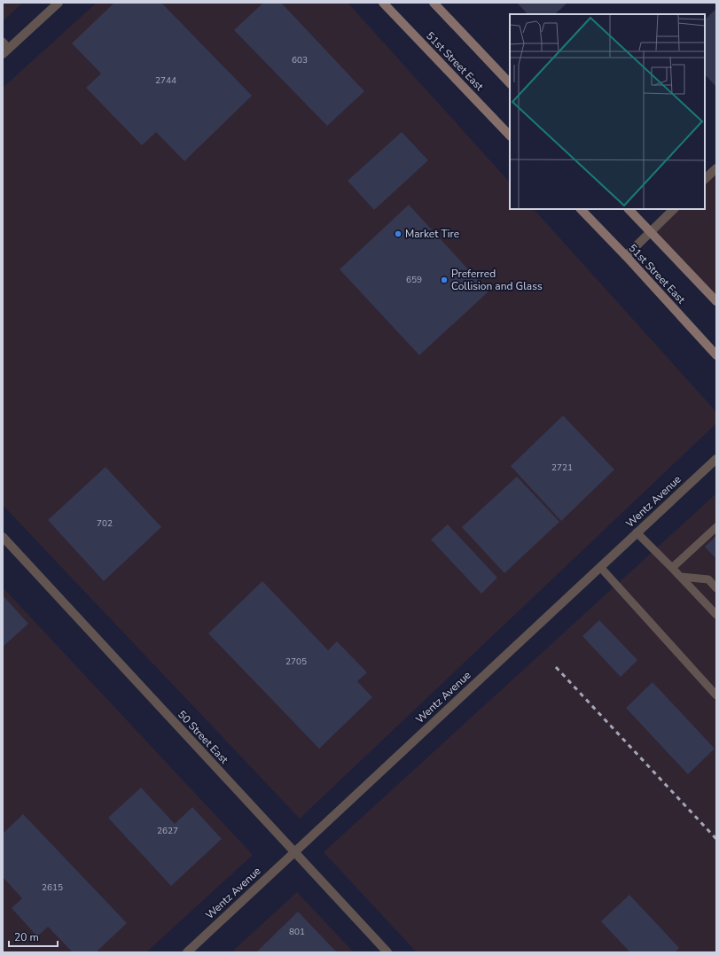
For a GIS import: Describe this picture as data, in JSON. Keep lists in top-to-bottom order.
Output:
{
  "streets": {
    "main road": ["51st Street East"],
    "street": ["Wentz Avenue", "50 Street East"]
  },
  "crossings": [
    ["Wentz Avenue", "50 Street East"]
  ],
  "places": ["Market Tire", "Preferred Collision and Glass"],
  "house_numbers": [
    "603",
    "2744",
    "659",
    "2721",
    "702",
    "2705",
    "2627",
    "2615",
    "801"
  ],
  "scale_bar": "20 m"
}
